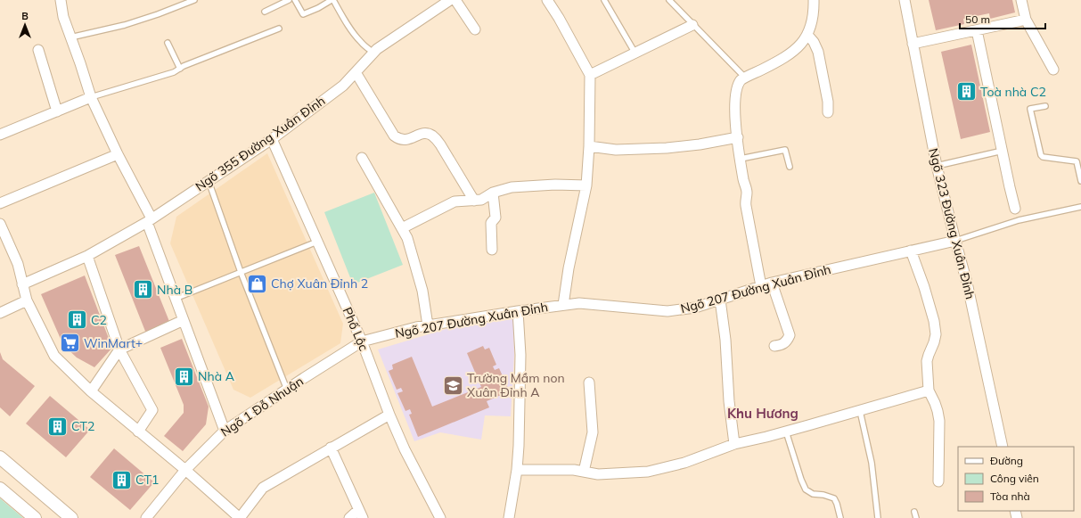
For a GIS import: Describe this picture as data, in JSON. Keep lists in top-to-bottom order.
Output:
{
  "streets": {
    "street": [
      "Ngõ 355 Đường Xuân Đỉnh",
      "Ngõ 323 Đường Xuân Đỉnh",
      "Ngõ 207 Đường Xuân Đỉnh",
      "Phố Lộc",
      "Ngõ 1 Đỗ Nhuận"
    ]
  },
  "crossings": [
    ["Ngõ 355 Đường Xuân Đỉnh", "Phố Lộc"],
    ["Ngõ 323 Đường Xuân Đỉnh", "Ngõ 207 Đường Xuân Đỉnh"],
    ["Ngõ 207 Đường Xuân Đỉnh", "Phố Lộc"],
    ["Ngõ 207 Đường Xuân Đỉnh", "Ngõ 1 Đỗ Nhuận"],
    ["Phố Lộc", "Ngõ 1 Đỗ Nhuận"]
  ],
  "districts": ["Khu Hương"],
  "places": {
    "building": [
      "Toà nhà C2",
      "Nhà B",
      "C2",
      "Nhà A",
      "CT2",
      "CT1"
    ],
    "shop": ["Chợ Xuân Đỉnh 2"],
    "supermarket": ["WinMart+"],
    "school or university": ["Trường Mầm non Xuân Đỉnh A"]
  },
  "legend": ["Đường", "Công viên", "Tòa nhà"],
  "scale_bar": "50 m",
  "north": "top"
}
